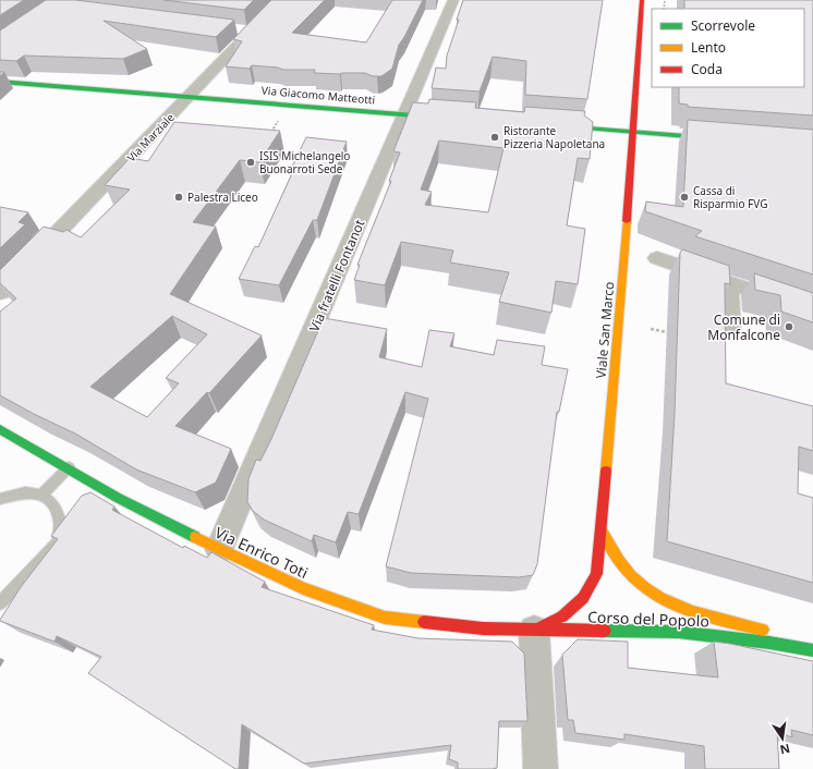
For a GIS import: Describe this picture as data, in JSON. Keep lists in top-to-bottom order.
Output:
{
  "streets": {
    "street": [
      "Via Giacomo Matteotti",
      "Via Marziale",
      "Via fratelli Fontanot",
      "Viale San Marco",
      "Via Enrico Toti",
      "Corso del Popolo"
    ]
  },
  "crossings": [
    ["Via Giacomo Matteotti", "Via Marziale"],
    ["Via Giacomo Matteotti", "Via fratelli Fontanot"],
    ["Via fratelli Fontanot", "Via Enrico Toti"],
    ["Viale San Marco", "Via Enrico Toti"],
    ["Viale San Marco", "Corso del Popolo"],
    ["Via Enrico Toti", "Corso del Popolo"]
  ],
  "places": [
    "Ristorante Pizzeria Napoletana",
    "ISIS Michelangelo Buonarroti Sede",
    "Palestra Liceo",
    "Cassa di Risparmio FVG",
    "Comune di Monfalcone"
  ],
  "legend": ["Scorrevole", "Lento", "Coda"],
  "north": "bottom"
}
